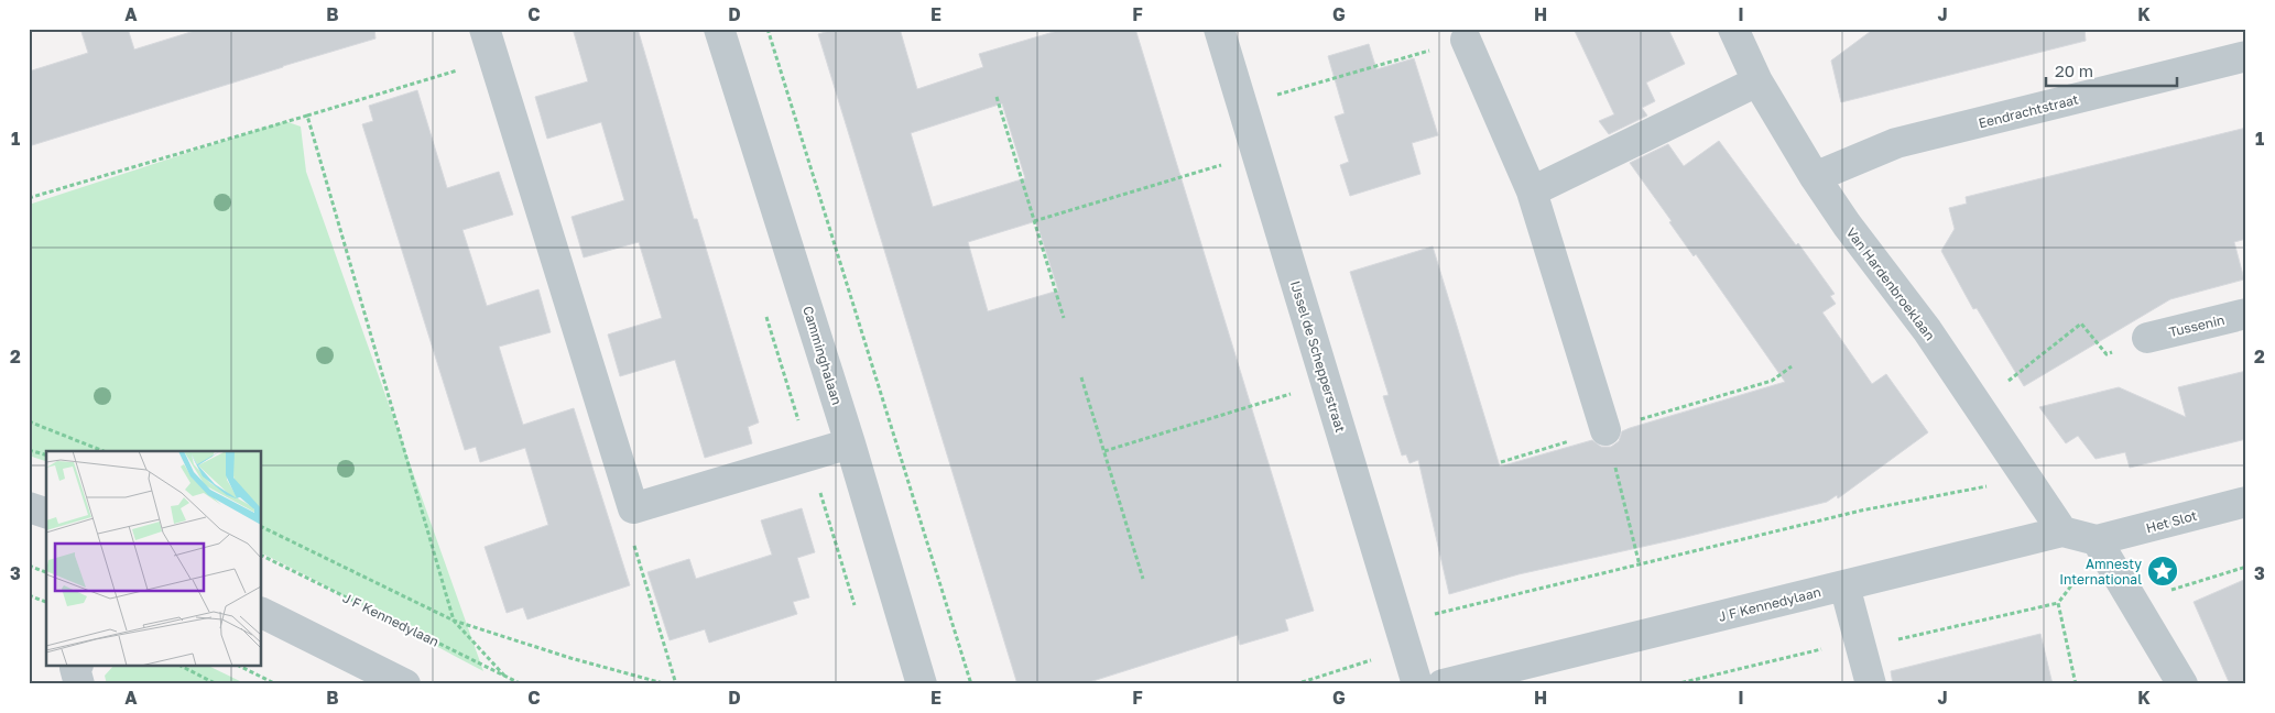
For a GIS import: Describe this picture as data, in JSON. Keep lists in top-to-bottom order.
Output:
{
  "streets": {
    "street": [
      "Eendrachtstraat",
      "Van Hardenbroeklaan",
      "Tussenin",
      "Camminghalaan",
      "IJssel de Schepperstraat",
      "Het Slot",
      "J F Kennedylaan"
    ]
  },
  "crossings": [
    ["Eendrachtstraat", "Van Hardenbroeklaan"],
    ["Van Hardenbroeklaan", "J F Kennedylaan"],
    ["Het Slot", "J F Kennedylaan"]
  ],
  "places": {
    "place": ["Amnesty International"]
  },
  "scale_bar": "20 m",
  "grid": {
    "columns": [
      "A",
      "B",
      "C",
      "D",
      "E",
      "F",
      "G",
      "H",
      "I",
      "J",
      "K"
    ],
    "rows": ["1", "2", "3"]
  }
}
